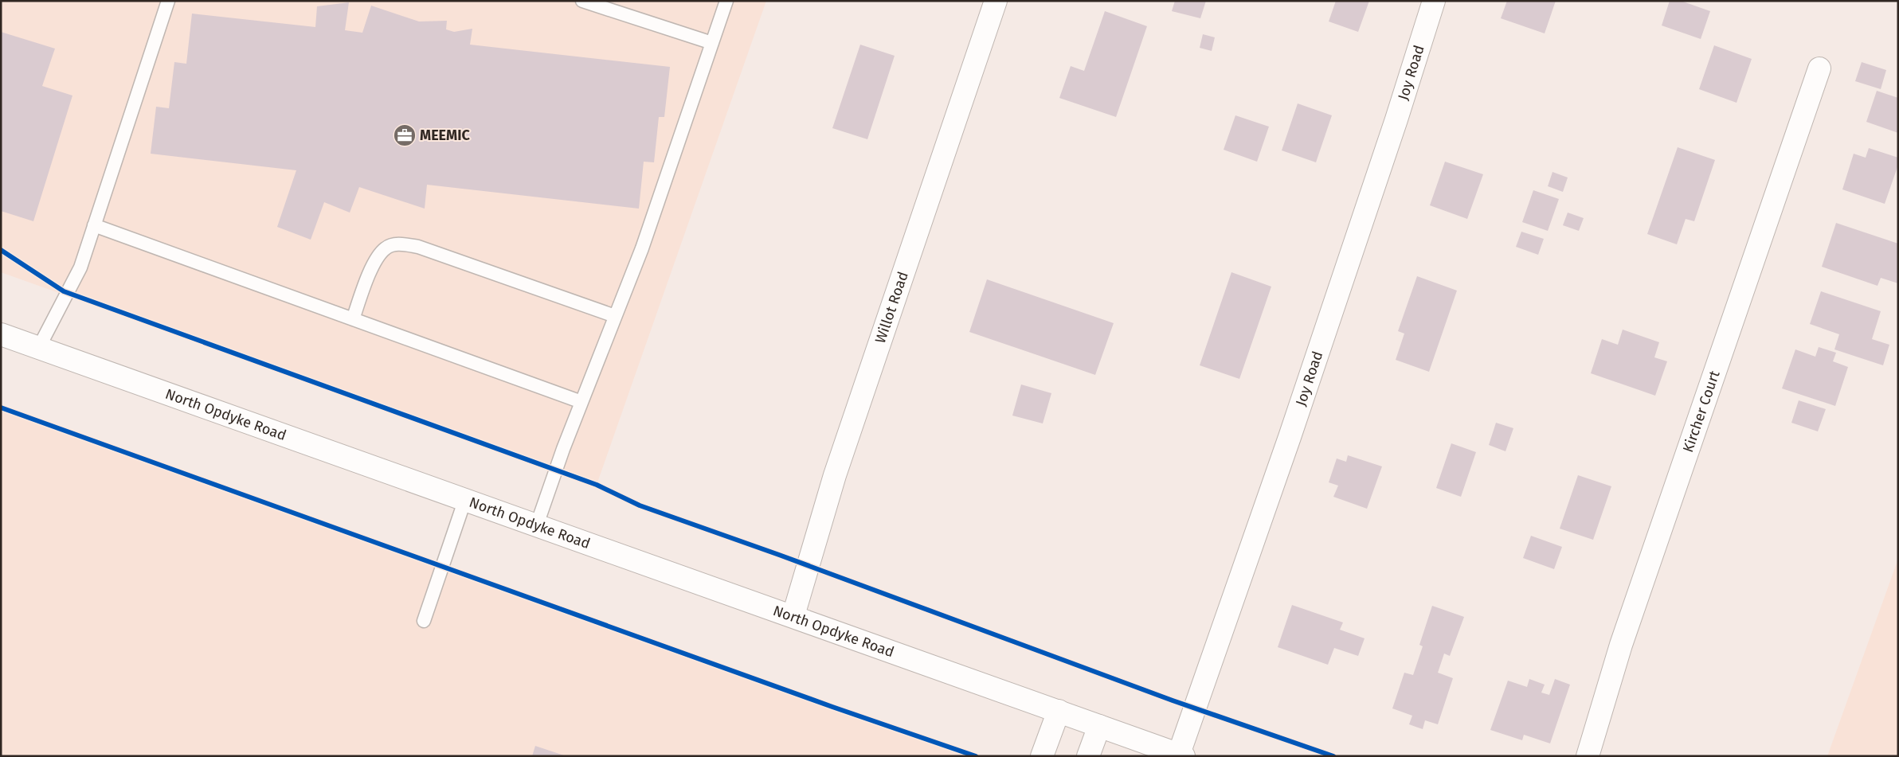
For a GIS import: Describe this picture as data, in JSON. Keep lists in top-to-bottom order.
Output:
{
  "streets": {
    "street": [
      "Joy Road",
      "Willot Road",
      "Kircher Court",
      "North Opdyke Road"
    ]
  },
  "crossings": [
    ["Joy Road", "North Opdyke Road"],
    ["Willot Road", "North Opdyke Road"]
  ],
  "places": {
    "office": ["MEEMIC"]
  }
}
